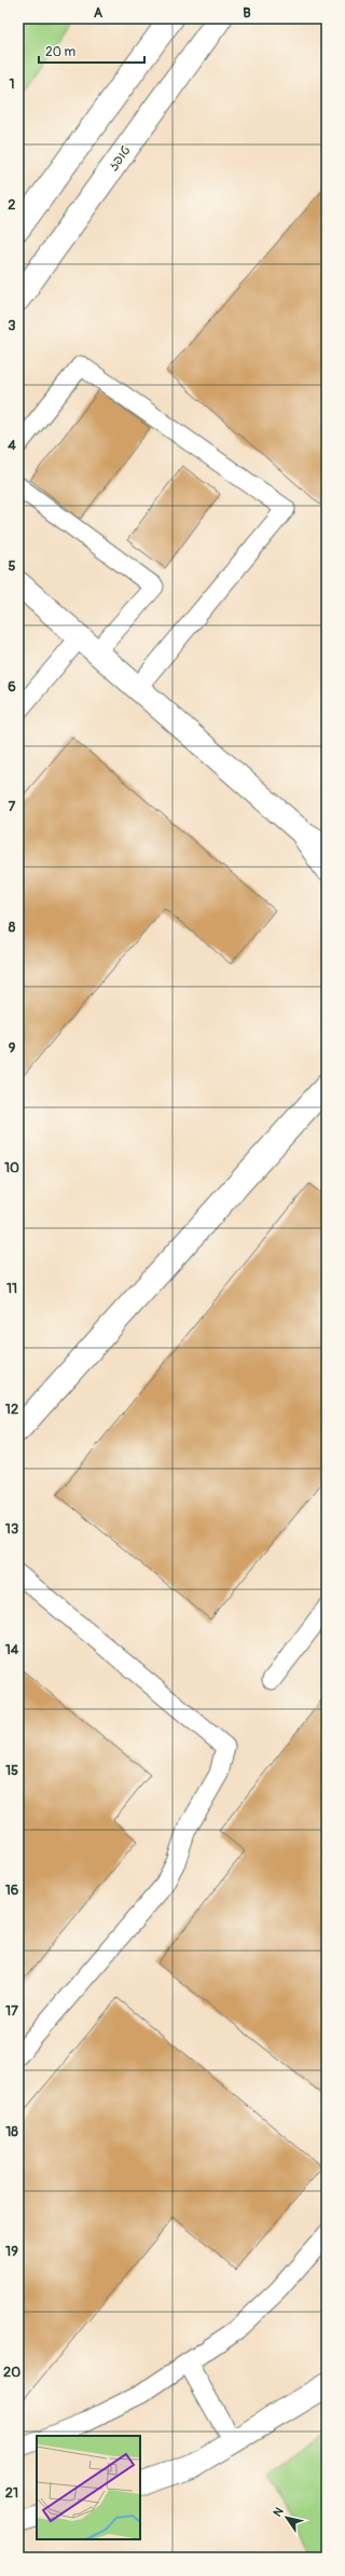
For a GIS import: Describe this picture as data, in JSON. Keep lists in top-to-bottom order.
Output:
{
  "streets": {
    "street": ["טופז"]
  },
  "scale_bar": "20 m",
  "north": "top left",
  "grid": {
    "columns": ["A", "B"],
    "rows": [
      "1",
      "2",
      "3",
      "4",
      "5",
      "6",
      "7",
      "8",
      "9",
      "10",
      "11",
      "12",
      "13",
      "14",
      "15",
      "16",
      "17",
      "18",
      "19",
      "20",
      "21"
    ]
  }
}
